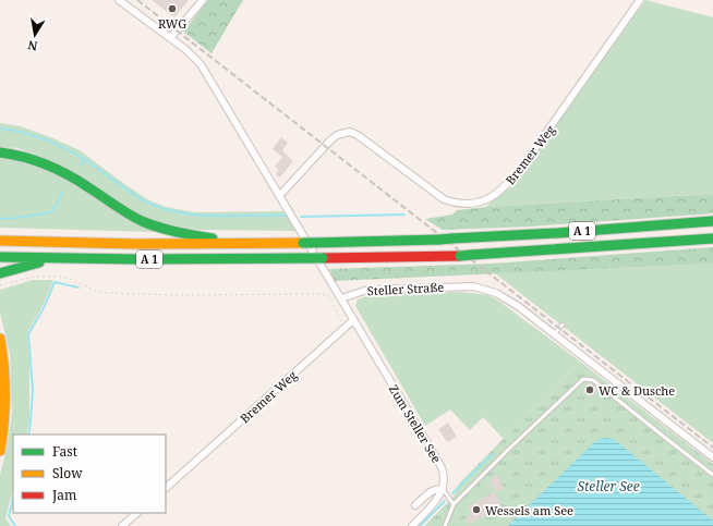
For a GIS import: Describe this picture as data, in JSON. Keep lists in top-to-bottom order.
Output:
{
  "streets": {
    "main road": ["A 1"],
    "street": ["Bremer Weg", "Steller Straße", "Zum Steller See"]
  },
  "crossings": [
    ["Bremer Weg", "Zum Steller See"]
  ],
  "water": ["Steller See"],
  "places": ["RWG", "WC & Dusche", "Wessels am See"],
  "legend": ["Fast", "Slow", "Jam"],
  "north": "bottom"
}
